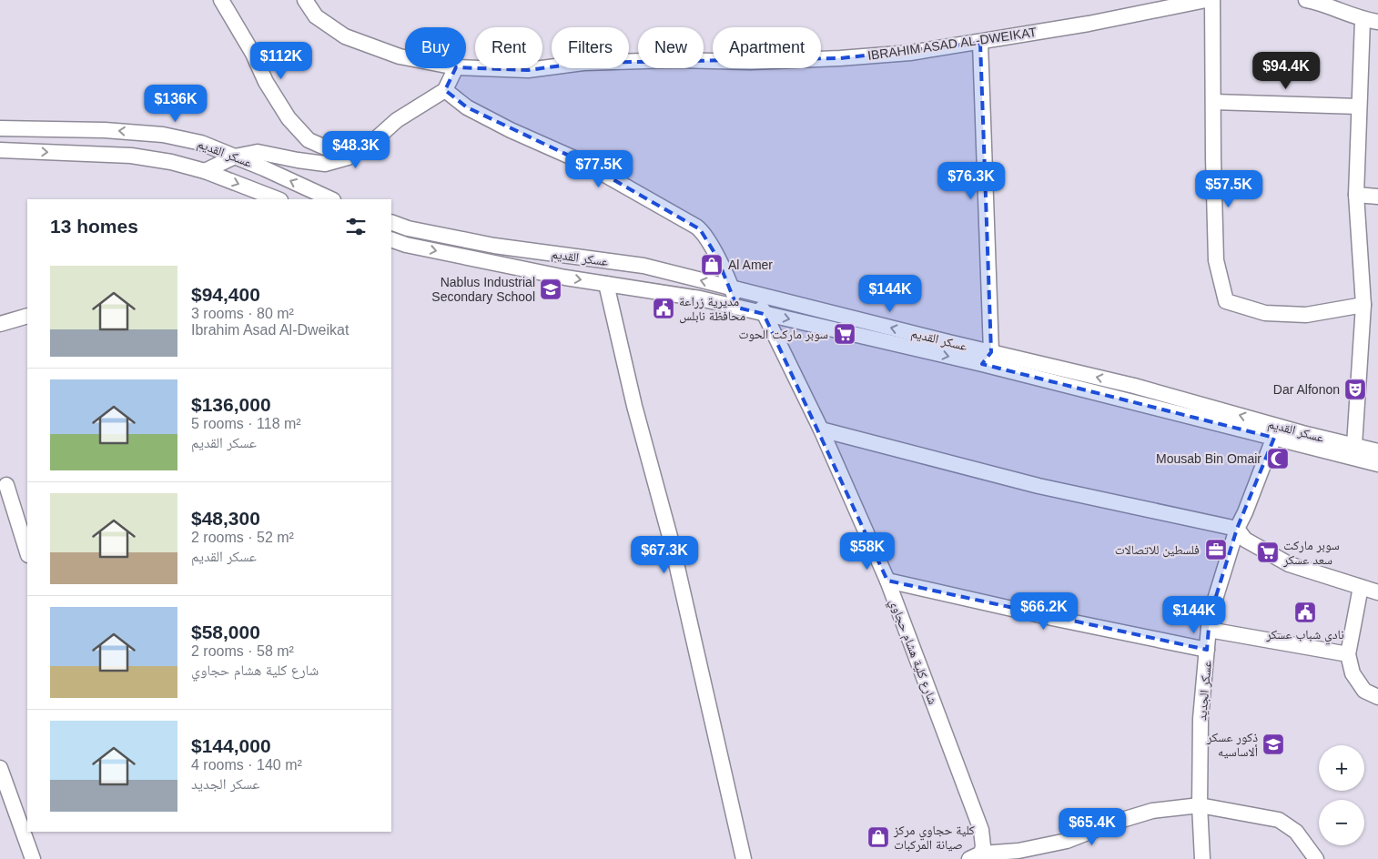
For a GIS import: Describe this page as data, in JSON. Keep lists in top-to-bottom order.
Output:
{
  "streets": {
    "street": [
      "IBRAHIM ASAD AL-DWEIKAT",
      "عسكر القديم",
      "شارع كلية هشام حجاوي",
      "عسكر الجديد"
    ]
  },
  "crossings": [
    ["عسكر القديم", "شارع كلية هشام حجاوي"],
    ["عسكر القديم", "عسكر الجديد"]
  ],
  "places": {
    "shop": ["Al Amer", "كلية حجاوي مركز صيانة المركبات"],
    "school or university": ["Nablus Industrial Secondary School", "ذكور عسكر ألاساسيه"],
    "public building": ["مديرية زراعة محافظة نابلس", "نادي شباب عسكر"],
    "supermarket": ["سوبر ماركت الحوت", "سوبر ماركت سعد عسكر"],
    "theatre": ["Dar Alfonon"],
    "mosque": ["Mousab Bin Omair"],
    "office": ["فلسطين للاتصالات"]
  },
  "page": {
    "chip": [
      "Buy",
      "Rent",
      "Filters",
      "New",
      "Apartment"
    ],
    "price": [
      "$112K",
      "$94.4K",
      "$136K",
      "$48.3K",
      "$77.5K",
      "$76.3K",
      "$57.5K",
      "$144K",
      "$58K",
      "$67.3K",
      "$66.2K",
      "$144K",
      "$65.4K"
    ],
    "heading": "13 homes",
    "list": [
      {
        "name": "$94,400",
        "note": "3 rooms · 80 m² · Ibrahim Asad Al-Dweikat"
      },
      {
        "name": "$136,000",
        "note": "5 rooms · 118 m² · عسكر القديم"
      },
      {
        "name": "$48,300",
        "note": "2 rooms · 52 m² · عسكر القديم"
      },
      {
        "name": "$58,000",
        "note": "2 rooms · 58 m² · شارع كلية هشام حجاوي"
      },
      {
        "name": "$144,000",
        "note": "4 rooms · 140 m² · عسكر الجديد"
      }
    ],
    "map_buttons": ["+", "−"]
  }
}
